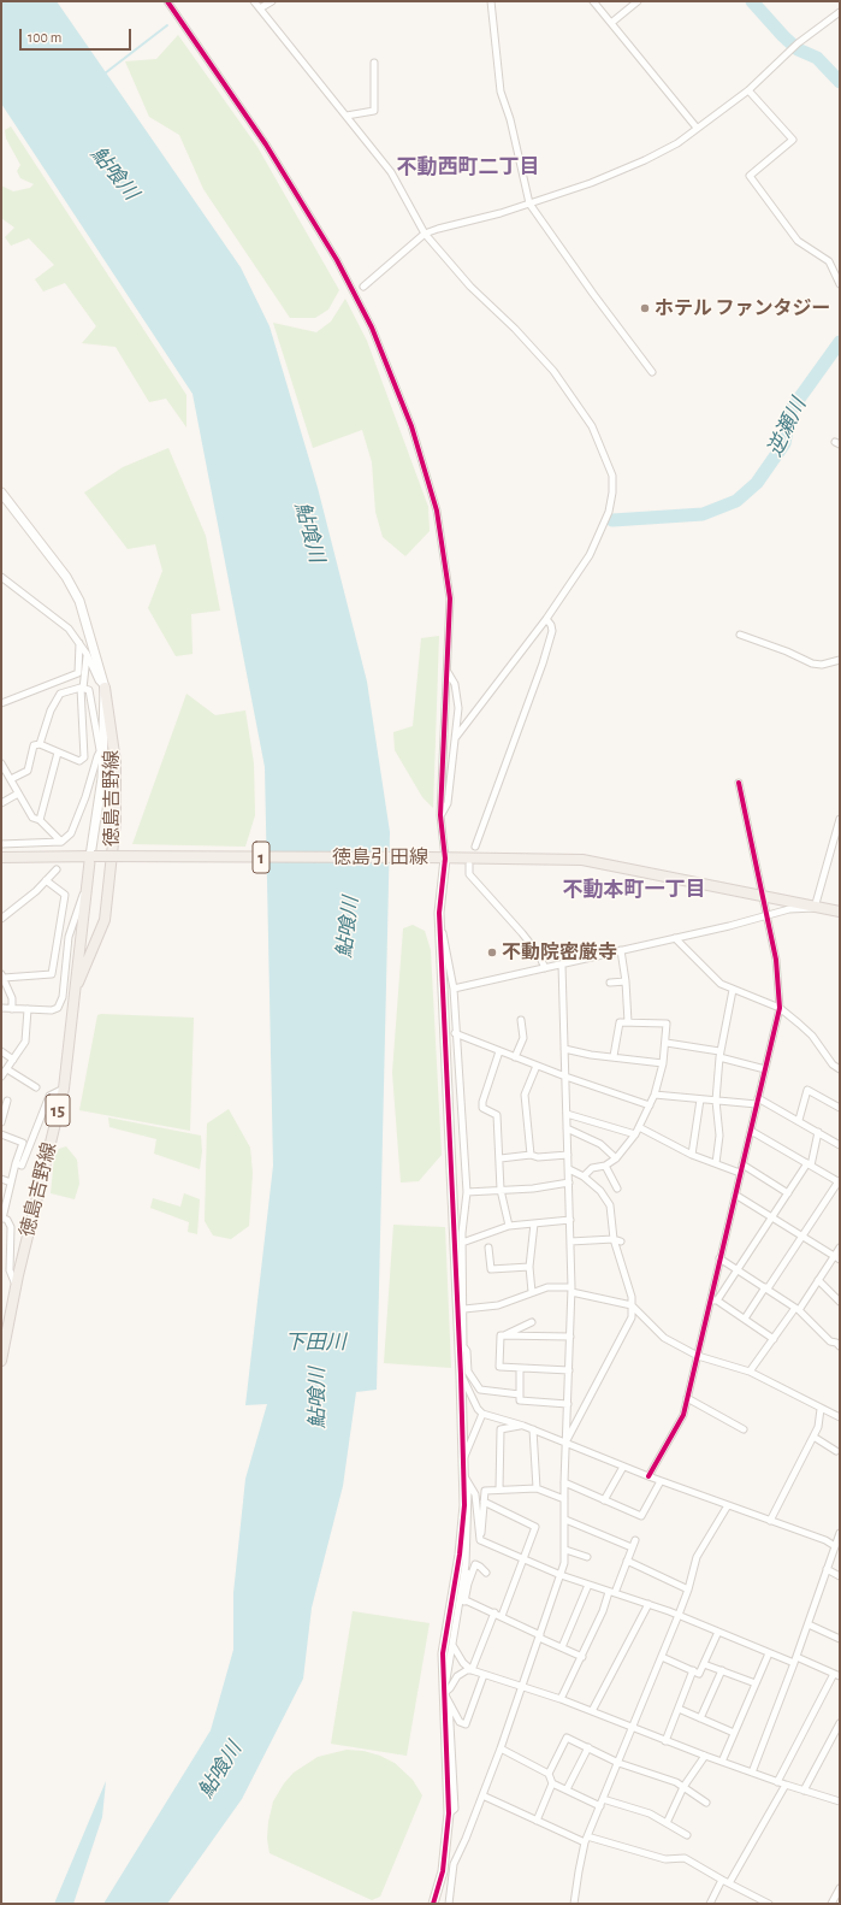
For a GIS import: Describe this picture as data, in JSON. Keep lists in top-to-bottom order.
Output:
{
  "streets": {
    "main road": [
      "徳島吉野線",
      "1",
      "徳島引田線",
      "15"
    ]
  },
  "crossings": [
    ["徳島吉野線", "徳島引田線"]
  ],
  "districts": ["不動西町二丁目", "不動本町一丁目"],
  "water": ["鮎喰川", "逆瀬川", "下田川"],
  "places": ["ホテル ファンタジー", "不動院密厳寺"],
  "scale_bar": "100 m"
}
